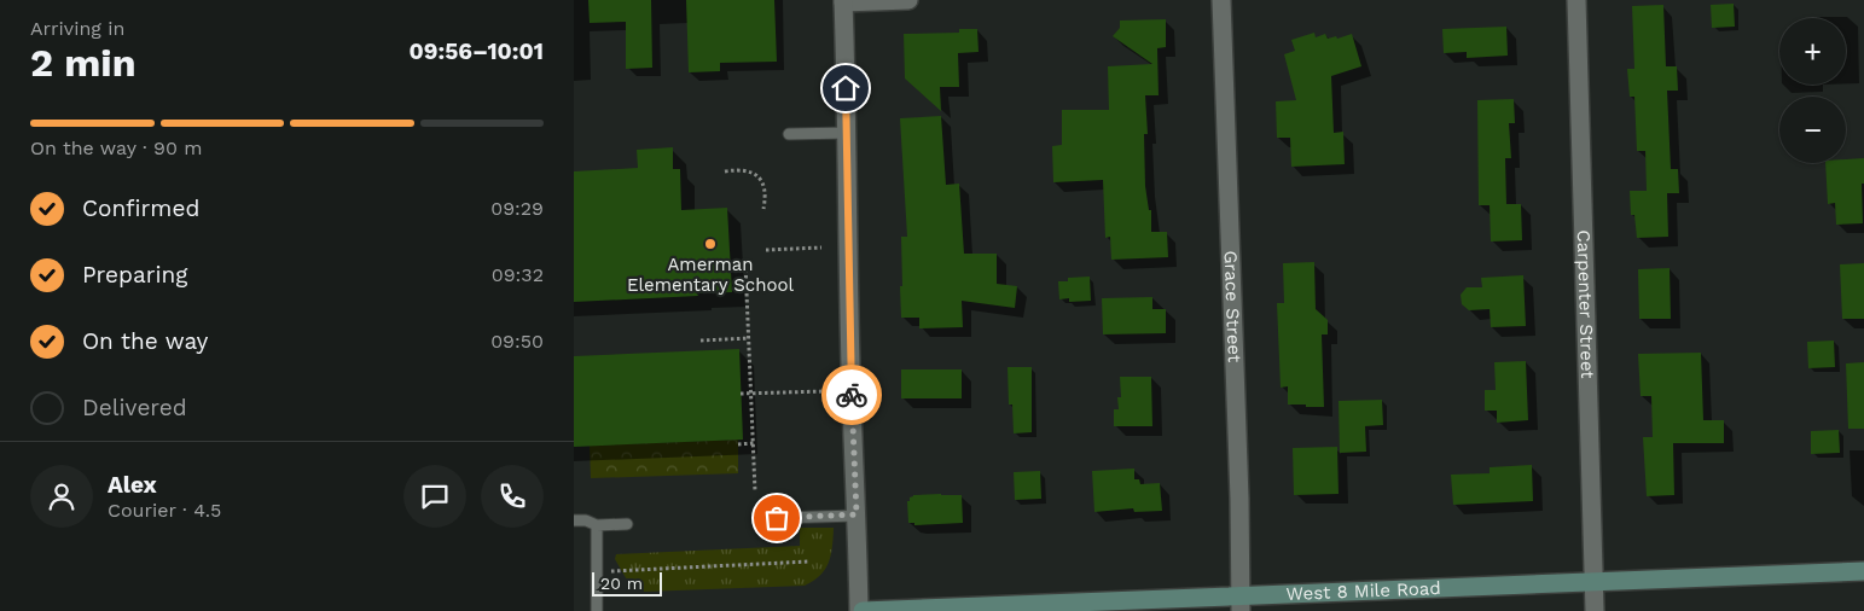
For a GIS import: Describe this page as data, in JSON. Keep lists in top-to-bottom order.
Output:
{
  "streets": {
    "main road": ["West 8 Mile Road"],
    "street": ["Grace Street", "Carpenter Street"]
  },
  "crossings": [
    ["Grace Street", "West 8 Mile Road"],
    ["Carpenter Street", "West 8 Mile Road"]
  ],
  "places": ["Amerman Elementary School"],
  "scale_bar": "20 m",
  "page": {
    "heading": ["2 min", "Arriving in", "09:56–10:01"],
    "panel": ["Alex", "Courier · 4.5"],
    "map_buttons": ["+", "−"],
    "bar": "On the way · 90 m",
    "list": [
      ["Confirmed", "09:29"],
      ["Preparing", "09:32"],
      ["On the way", "09:50"],
      "Delivered"
    ],
    "scale": "20 m"
  }
}
